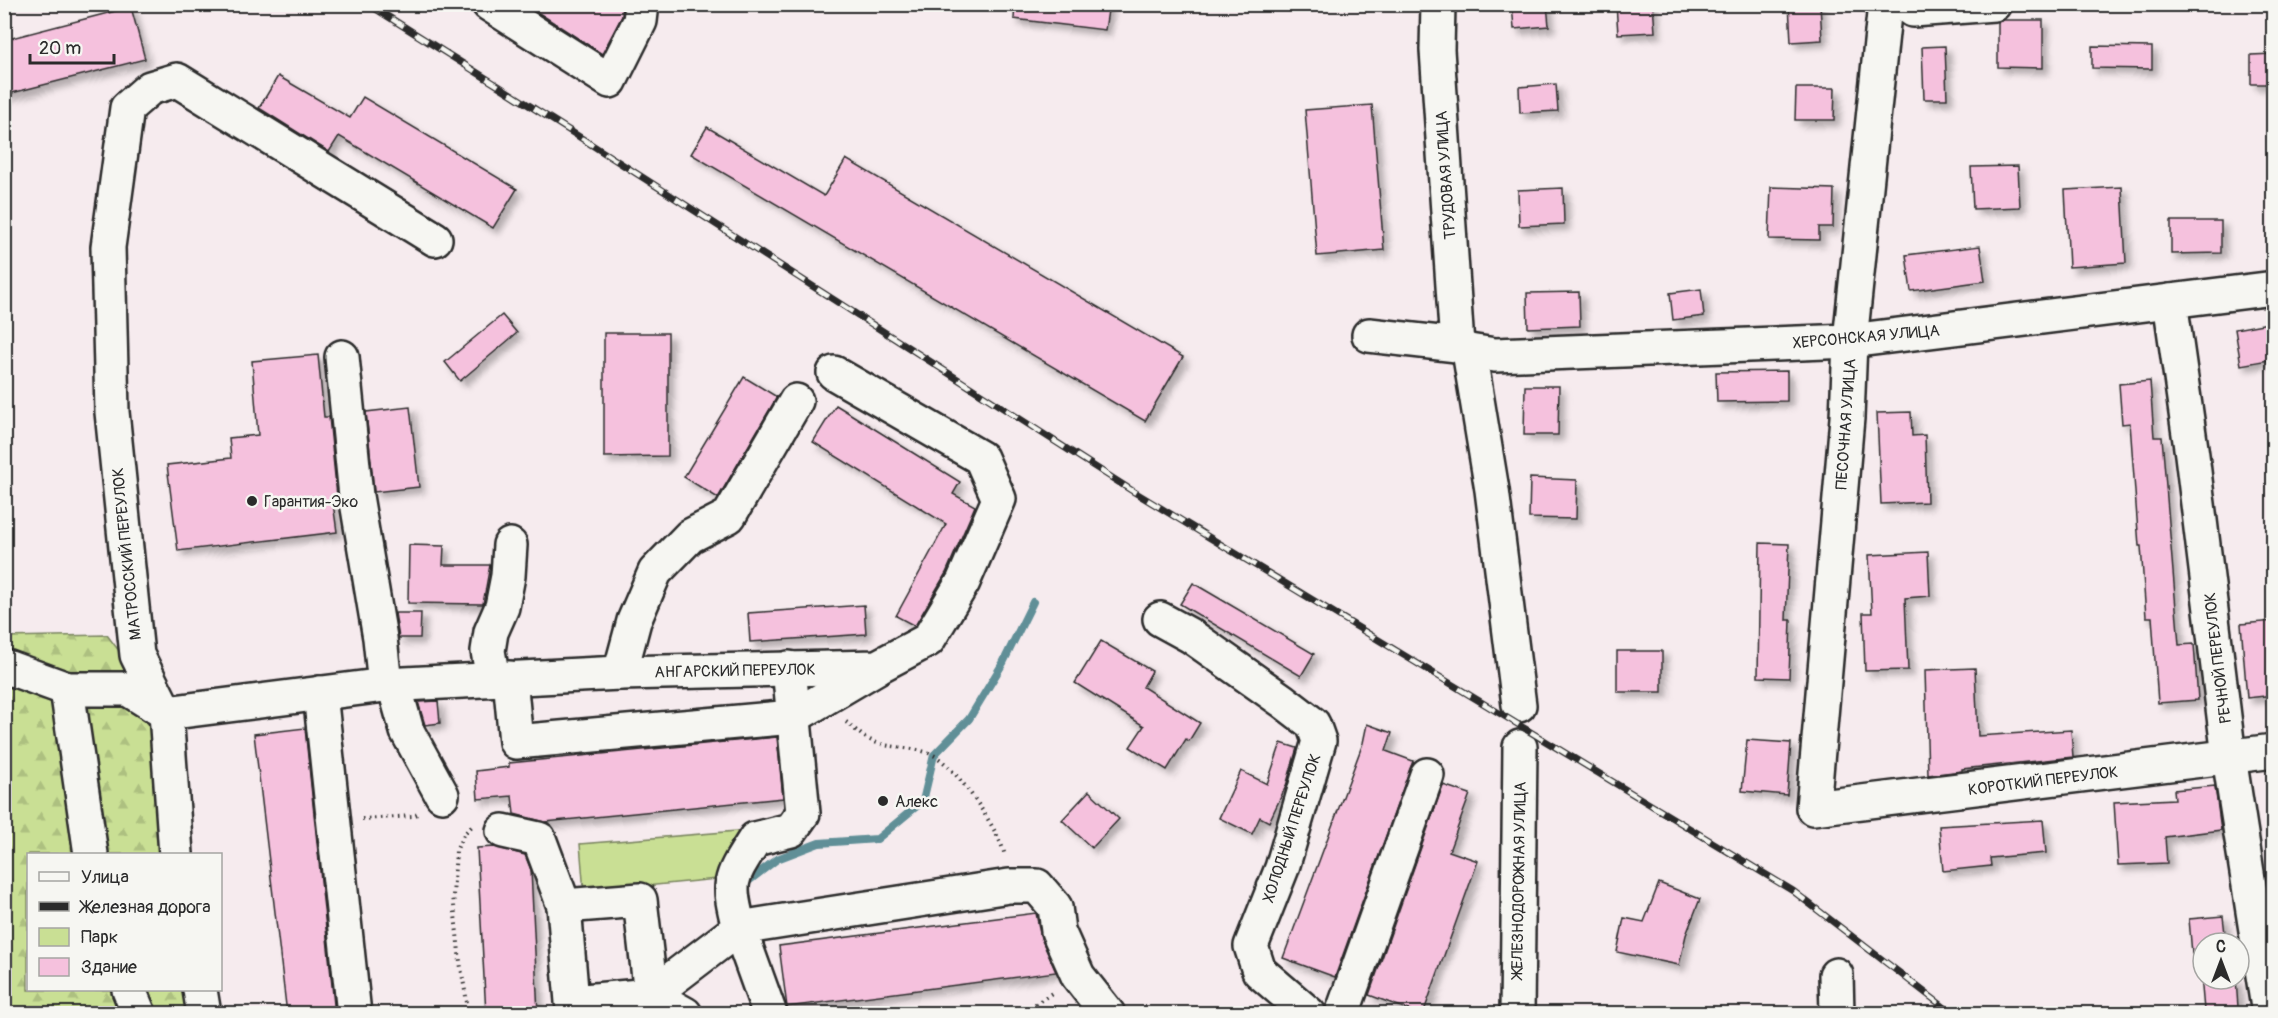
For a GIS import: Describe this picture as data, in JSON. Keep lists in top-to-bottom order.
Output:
{
  "streets": {
    "street": [
      "ТРУДОВАЯ УЛИЦА",
      "ХЕРСОНСКАЯ УЛИЦА",
      "ПЕСОЧНАЯ УЛИЦА",
      "МАТРОССКИЙ ПЕРЕУЛОК",
      "РЕЧНОЙ ПЕРЕУЛОК",
      "АНГАРСКИЙ ПЕРЕУЛОК",
      "КОРОТКИЙ ПЕРЕУЛОК",
      "ХОЛОДНЫЙ ПЕРЕУЛОК",
      "ЖЕЛЕЗНОДОРОЖНАЯ УЛИЦА"
    ]
  },
  "crossings": [
    ["ТРУДОВАЯ УЛИЦА", "ХЕРСОНСКАЯ УЛИЦА"],
    ["ХЕРСОНСКАЯ УЛИЦА", "ПЕСОЧНАЯ УЛИЦА"],
    ["ХЕРСОНСКАЯ УЛИЦА", "РЕЧНОЙ ПЕРЕУЛОК"],
    ["ПЕСОЧНАЯ УЛИЦА", "КОРОТКИЙ ПЕРЕУЛОК"],
    ["МАТРОССКИЙ ПЕРЕУЛОК", "АНГАРСКИЙ ПЕРЕУЛОК"],
    ["РЕЧНОЙ ПЕРЕУЛОК", "КОРОТКИЙ ПЕРЕУЛОК"]
  ],
  "places": ["Гарантия-Эко", "Алекс"],
  "legend": [
    "Улица",
    "Железная дорога",
    "Парк",
    "Здание"
  ],
  "scale_bar": "20 m",
  "north": "top"
}
